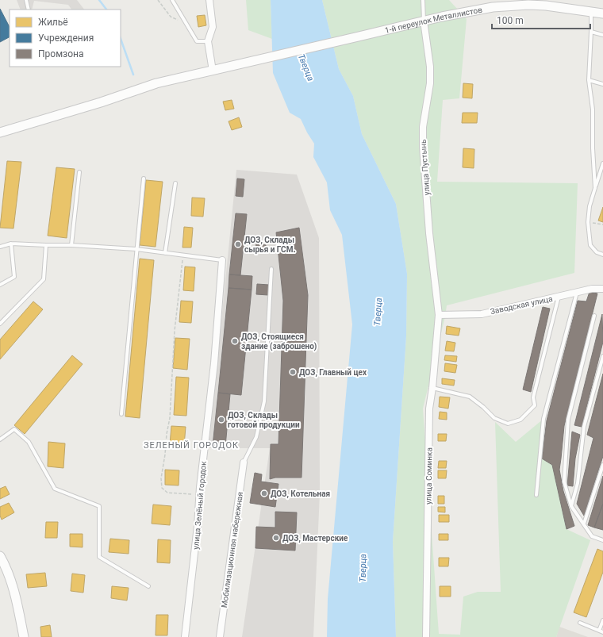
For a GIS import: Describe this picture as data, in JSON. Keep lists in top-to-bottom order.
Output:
{
  "streets": {
    "street": [
      "1-й переулок Металлистов",
      "улица Пустынь",
      "Заводская улица",
      "улица Соминка",
      "улица Зелёный городок",
      "Мобилизационная набережная"
    ]
  },
  "crossings": [
    ["1-й переулок Металлистов", "улица Пустынь"],
    ["улица Пустынь", "Заводская улица"],
    ["улица Пустынь", "улица Соминка"],
    ["Заводская улица", "улица Соминка"]
  ],
  "districts": ["ЗЕЛЕНЫЙ ГОРОДОК"],
  "water": ["Тверца"],
  "places": [
    "ДОЗ, Склады сырья и ГСМ.",
    "ДОЗ, Стоящиеся здание (заброшено)",
    "ДОЗ, Главный цех",
    "ДОЗ, Склады готовой продукции",
    "ДОЗ, Котельная",
    "ДОЗ, Мастерские"
  ],
  "legend": ["Жильё", "Учреждения", "Промзона"],
  "scale_bar": "100 m"
}
